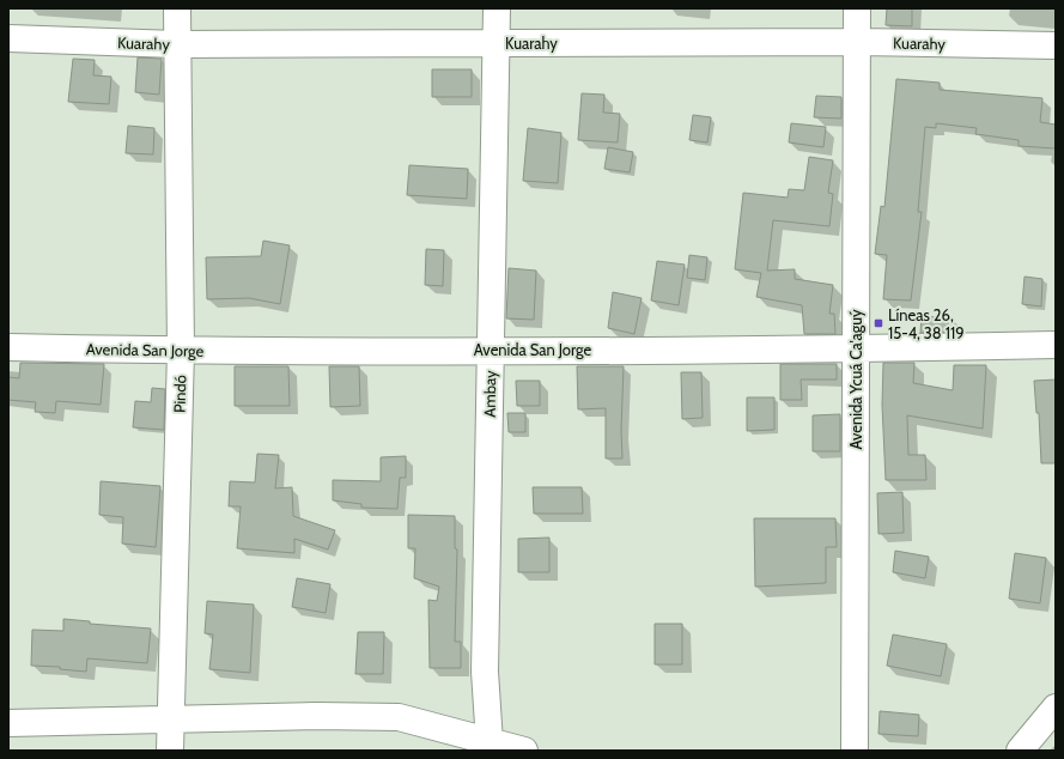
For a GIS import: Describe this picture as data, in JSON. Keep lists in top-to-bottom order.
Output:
{
  "streets": {
    "street": [
      "Kuarahy",
      "Avenida San Jorge",
      "Avenida Ycuá Ca'aguý",
      "Pindó",
      "Ambay"
    ]
  },
  "crossings": [
    ["Kuarahy", "Avenida Ycuá Ca'aguý"],
    ["Kuarahy", "Pindó"],
    ["Kuarahy", "Ambay"],
    ["Avenida San Jorge", "Avenida Ycuá Ca'aguý"],
    ["Avenida San Jorge", "Pindó"],
    ["Avenida San Jorge", "Ambay"]
  ],
  "places": {
    "transit": ["Líneas 26, 15-4, 38 119"]
  }
}
